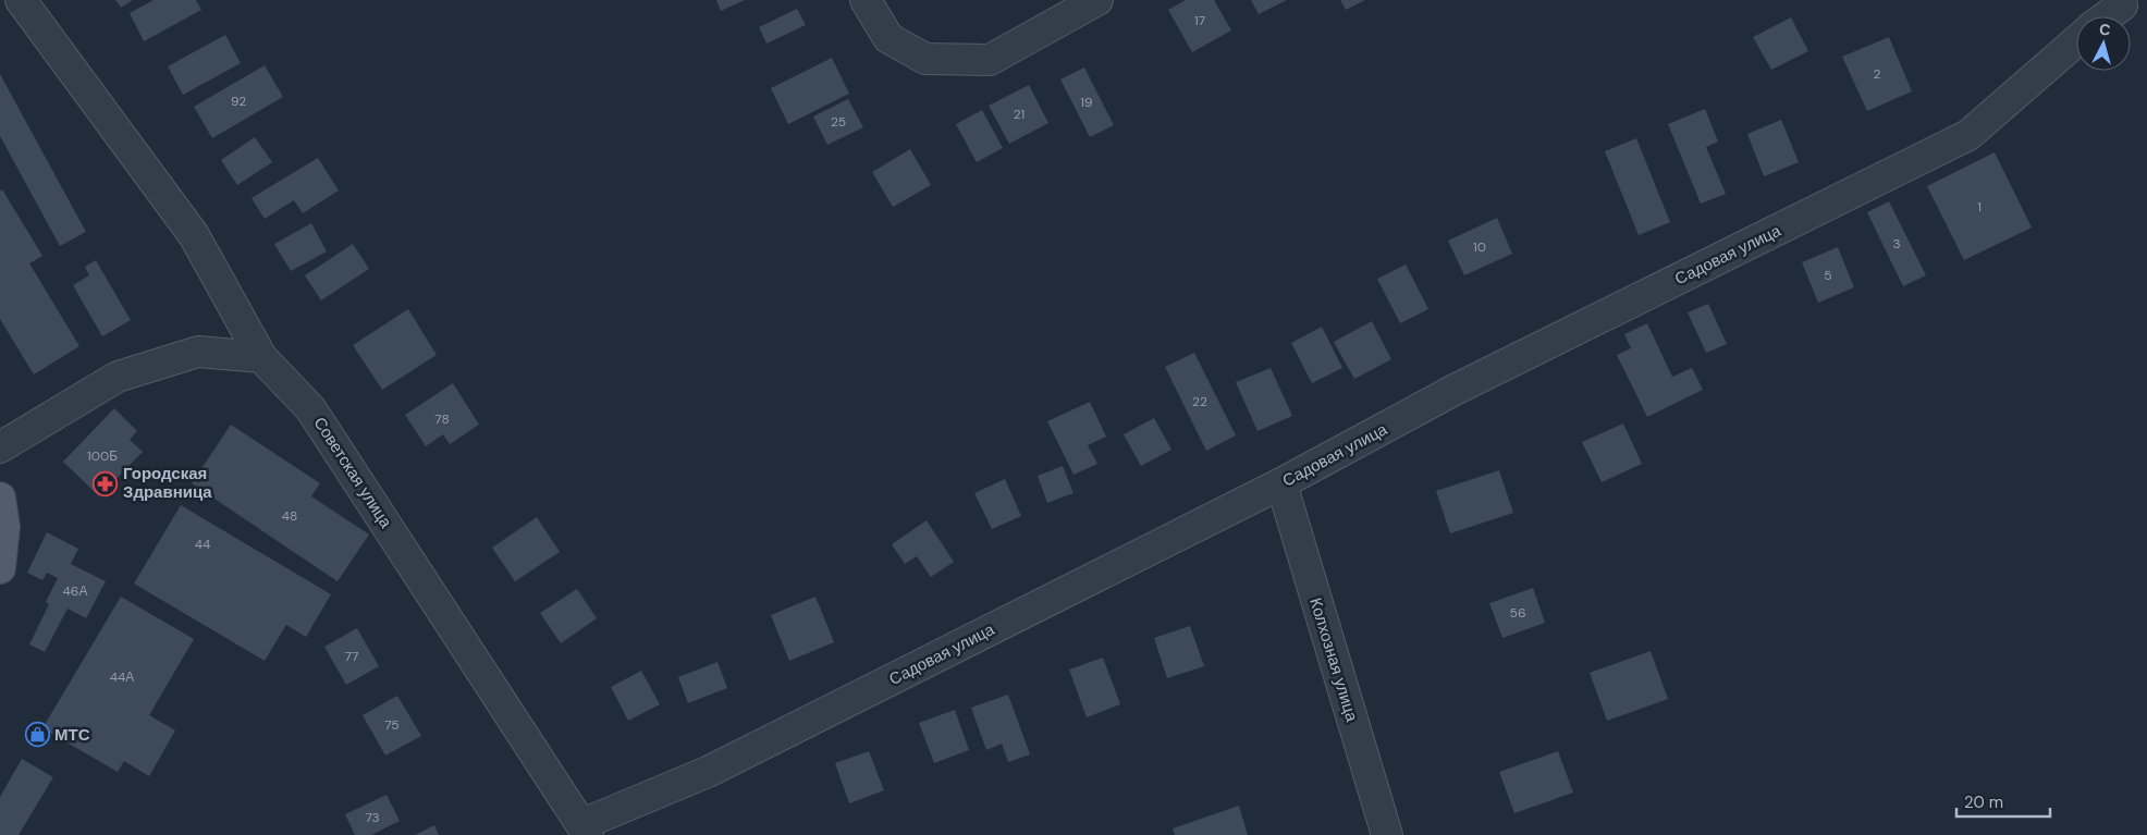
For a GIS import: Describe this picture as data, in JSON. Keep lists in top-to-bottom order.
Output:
{
  "streets": {
    "street": ["Садовая улица", "Советская улица", "Колхозная улица"]
  },
  "crossings": [
    ["Садовая улица", "Советская улица"],
    ["Садовая улица", "Колхозная улица"]
  ],
  "places": {
    "pharmacy": ["Городская Здравница"],
    "shop": ["МТС"]
  },
  "house_numbers": [
    "17",
    "2",
    "92",
    "19",
    "21",
    "25",
    "1",
    "3",
    "10",
    "5",
    "22",
    "78",
    "100Б",
    "48",
    "44",
    "46А",
    "56",
    "77",
    "44А",
    "75",
    "73"
  ],
  "scale_bar": "20 m",
  "north": "top"
}
